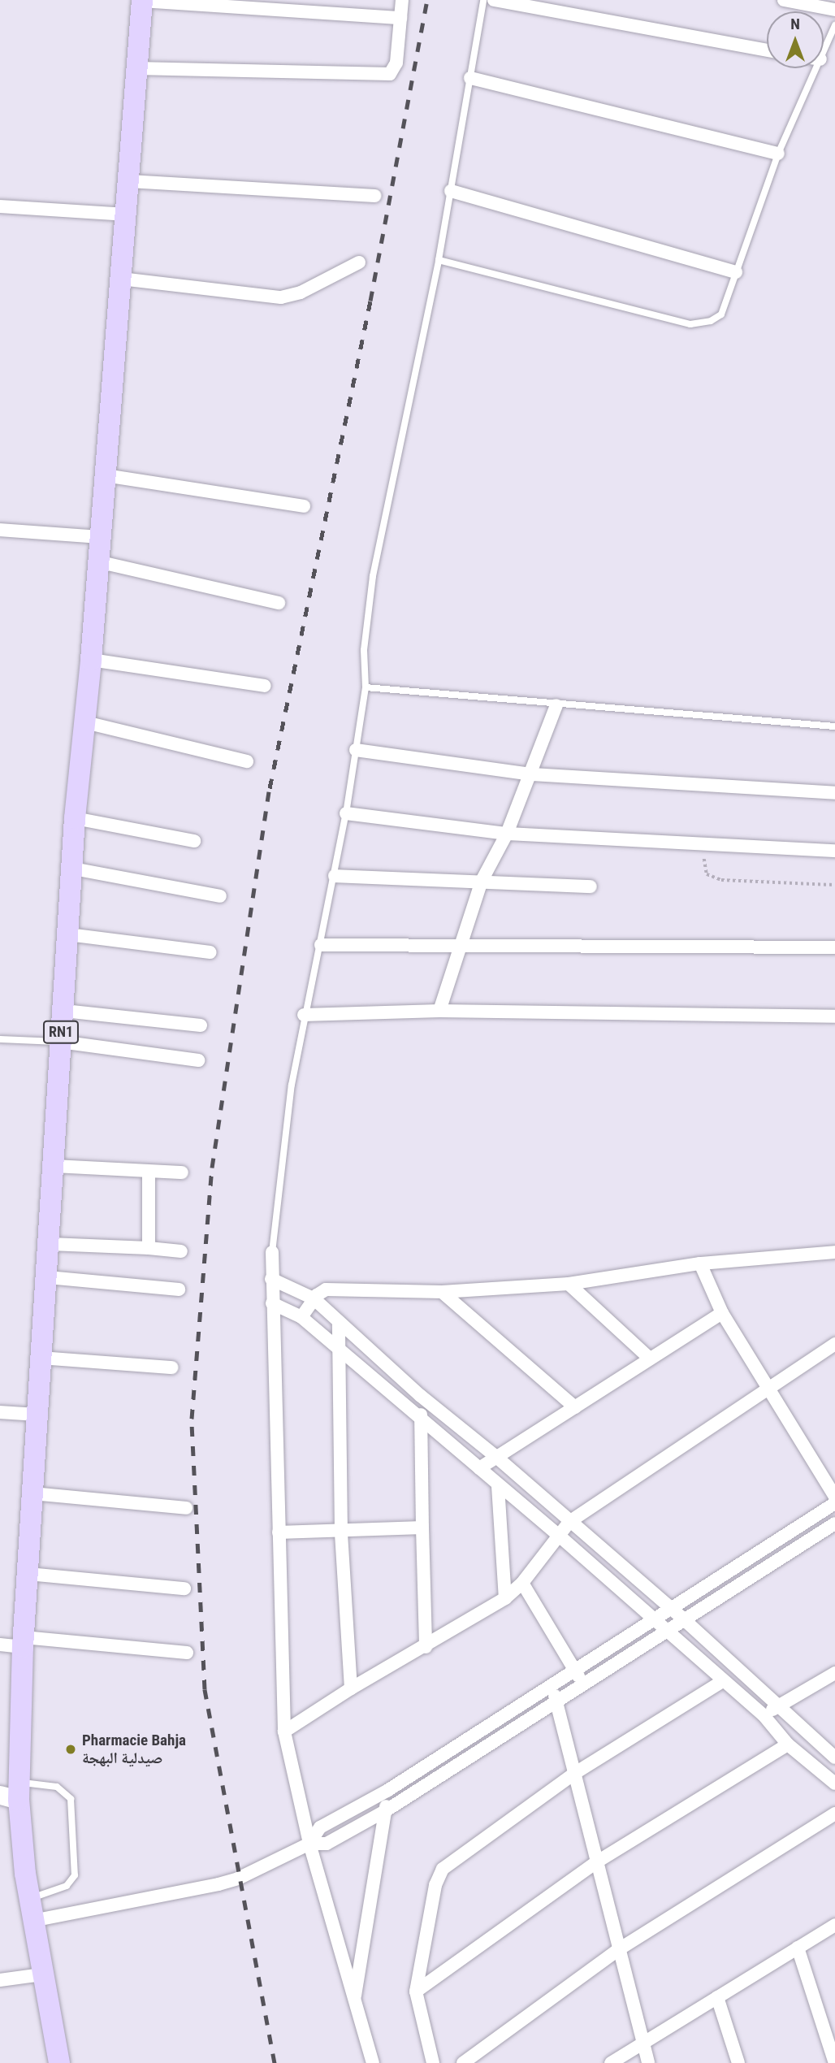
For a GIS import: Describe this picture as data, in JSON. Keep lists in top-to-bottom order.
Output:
{
  "streets": {
    "main road": ["RN1"]
  },
  "places": ["Pharmacie Bahja صيدلية البهجة"],
  "north": "top"
}
